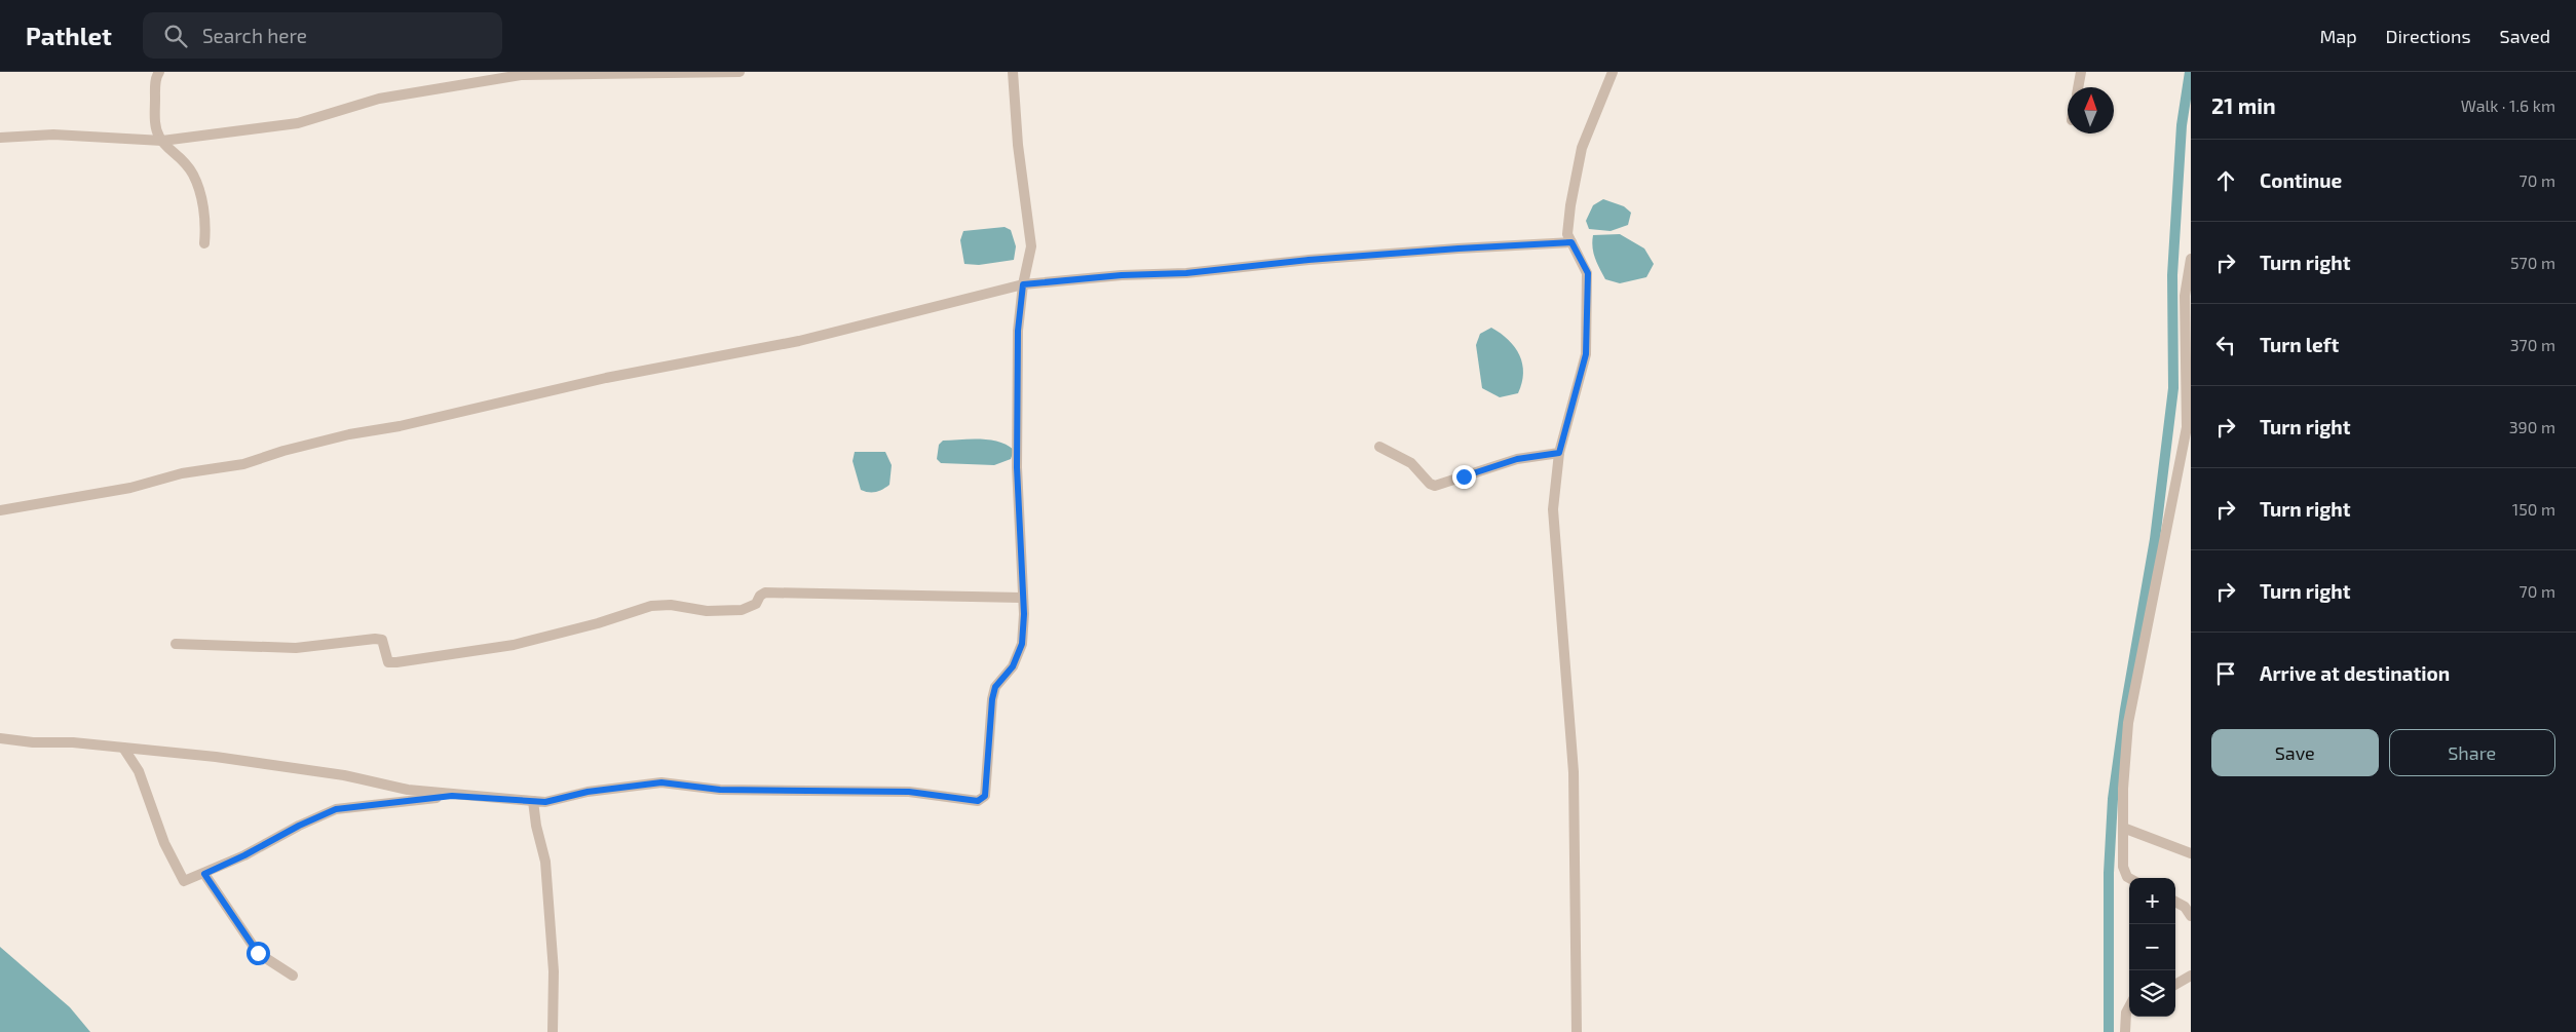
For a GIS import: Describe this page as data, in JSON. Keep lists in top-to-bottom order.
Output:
{
  "north": "top",
  "page": {
    "header": "Pathlet",
    "search": "Search here",
    "nav": ["Map", "Directions", "Saved"],
    "heading": ["21 min", "Walk · 1.6 km"],
    "list": [
      ["Continue", "70 m"],
      ["Turn right", "570 m"],
      ["Turn left", "370 m"],
      ["Turn right", "390 m"],
      ["Turn right", "150 m"],
      ["Turn right", "70 m"],
      "Arrive at destination"
    ],
    "buttons": ["Save", "Share"],
    "map_buttons": ["+", "−"]
  }
}
